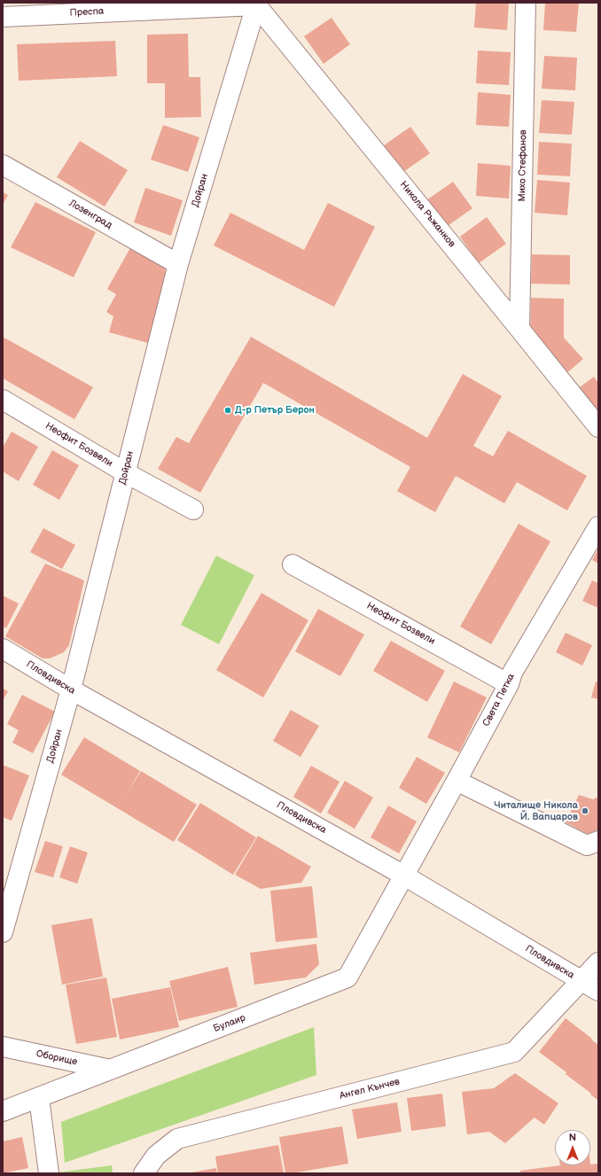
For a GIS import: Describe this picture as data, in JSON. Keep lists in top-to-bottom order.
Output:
{
  "streets": {
    "street": [
      "Преспа",
      "Михо Стефанов",
      "Дойран",
      "Лозенград",
      "Никола Ръжанков",
      "Неофит Бозвели",
      "Пловдивска",
      "Света Петка",
      "Булаир",
      "Оборище",
      "Ангел Кънчев"
    ]
  },
  "crossings": [
    ["Преспа", "Дойран"],
    ["Преспа", "Никола Ръжанков"],
    ["Михо Стефанов", "Никола Ръжанков"],
    ["Дойран", "Лозенград"],
    ["Дойран", "Никола Ръжанков"],
    ["Дойран", "Неофит Бозвели"],
    ["Дойран", "Пловдивска"],
    ["Неофит Бозвели", "Света Петка"],
    ["Пловдивска", "Света Петка"],
    ["Пловдивска", "Булаир"],
    ["Пловдивска", "Ангел Кънчев"],
    ["Света Петка", "Булаир"],
    ["Булаир", "Оборище"]
  ],
  "places": ["Д-р Петър Берон", "Читалище Никола Й. Вапцаров"],
  "north": "top"
}
